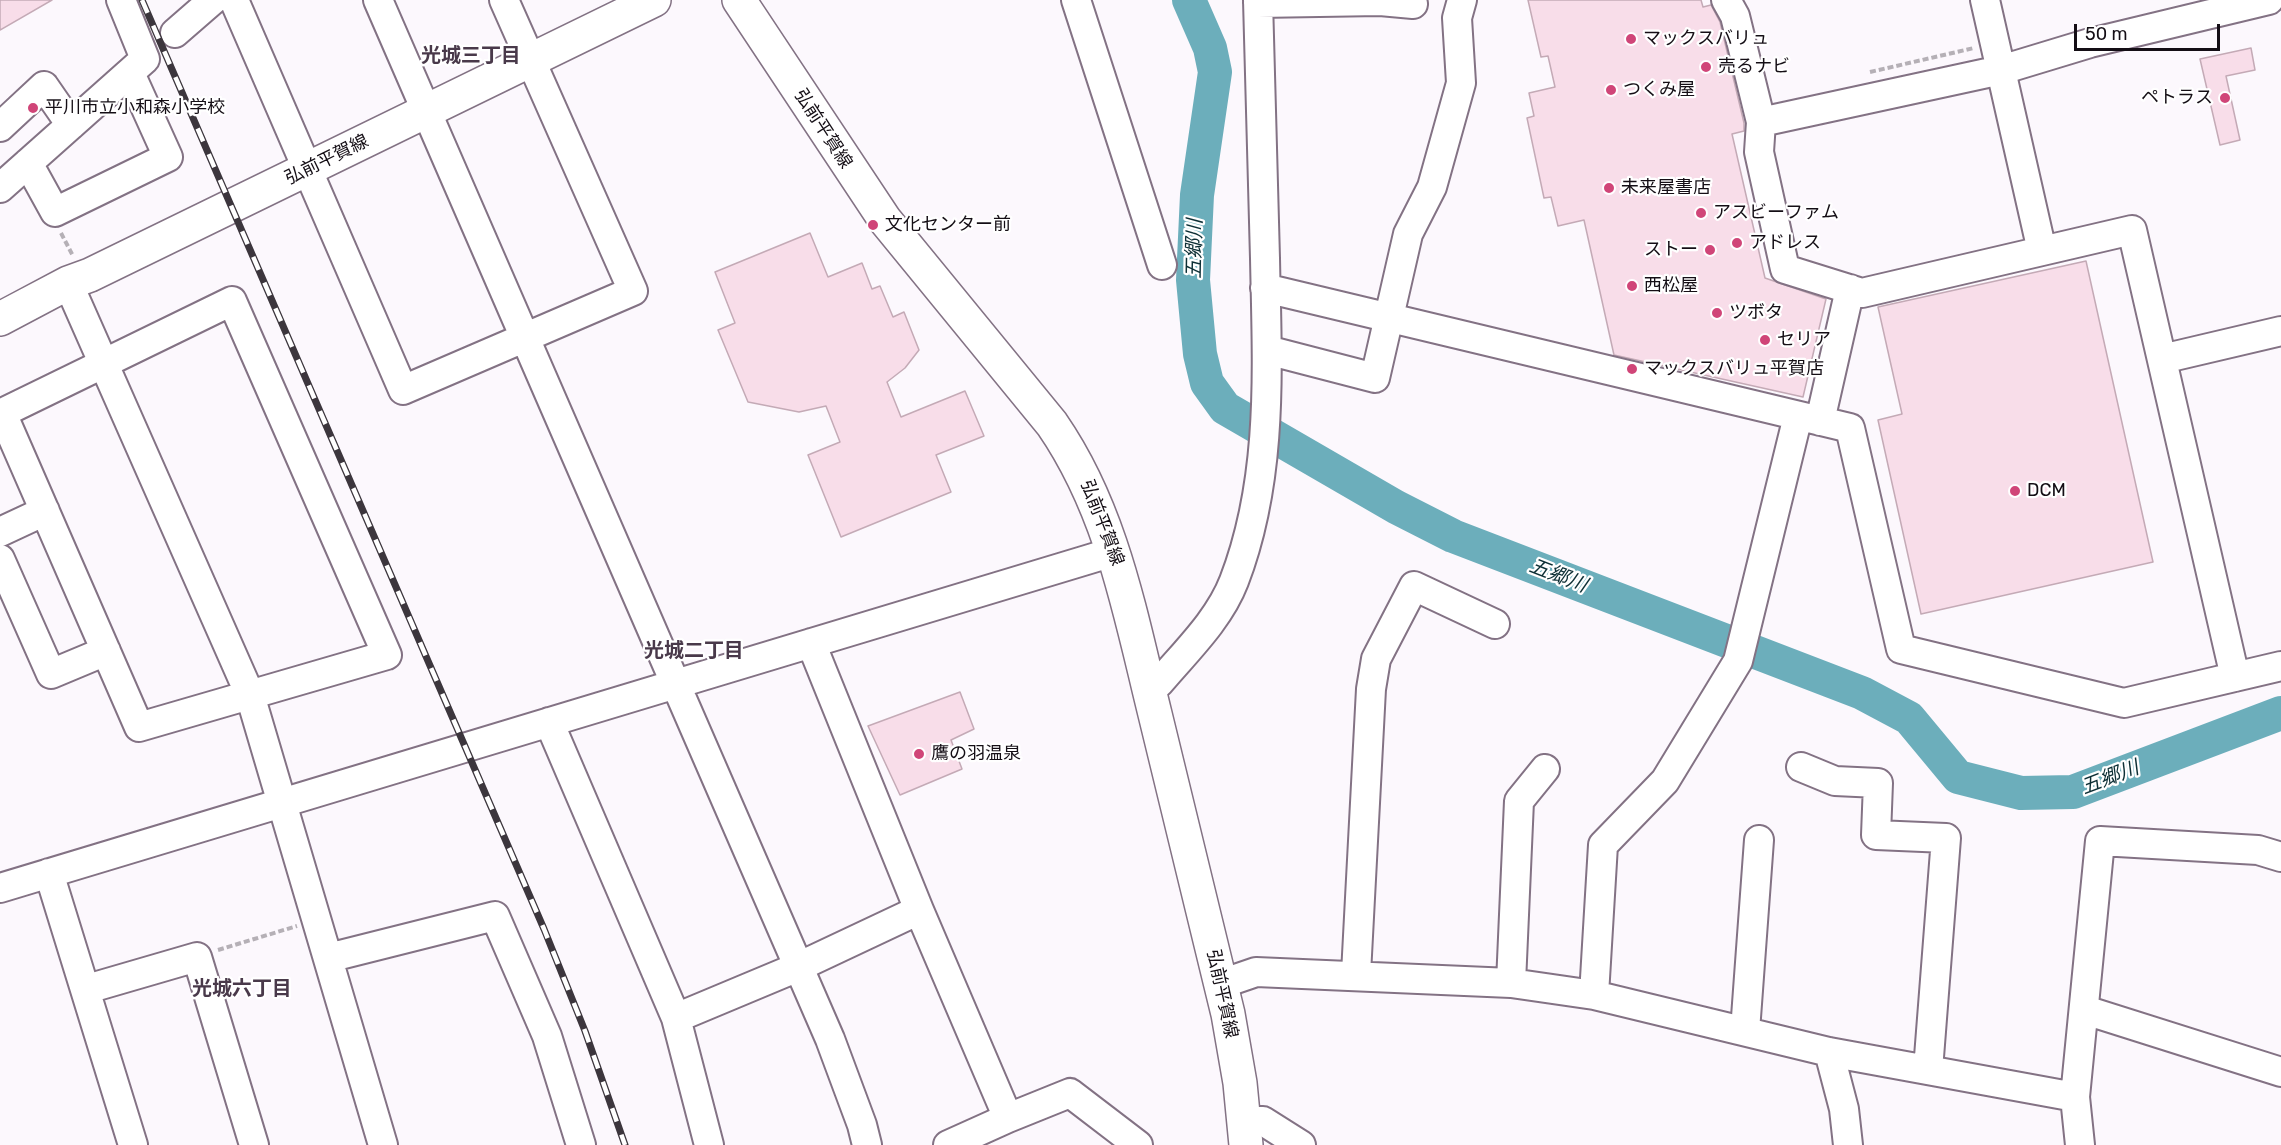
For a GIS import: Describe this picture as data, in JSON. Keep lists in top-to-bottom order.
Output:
{
  "streets": {
    "main road": ["弘前平賀線"]
  },
  "districts": ["光城三丁目", "光城二丁目", "光城六丁目"],
  "water": ["五郷川"],
  "places": [
    "マックスバリュ",
    "売るナビ",
    "つくみ屋",
    "ペトラス",
    "平川市立小和森小学校",
    "未来屋書店",
    "アスビーファム",
    "文化センター前",
    "アドレス",
    "ストー",
    "西松屋",
    "ツボタ",
    "セリア",
    "マックスバリュ平賀店",
    "DCM",
    "鷹の羽温泉"
  ],
  "scale_bar": "50 m"
}
